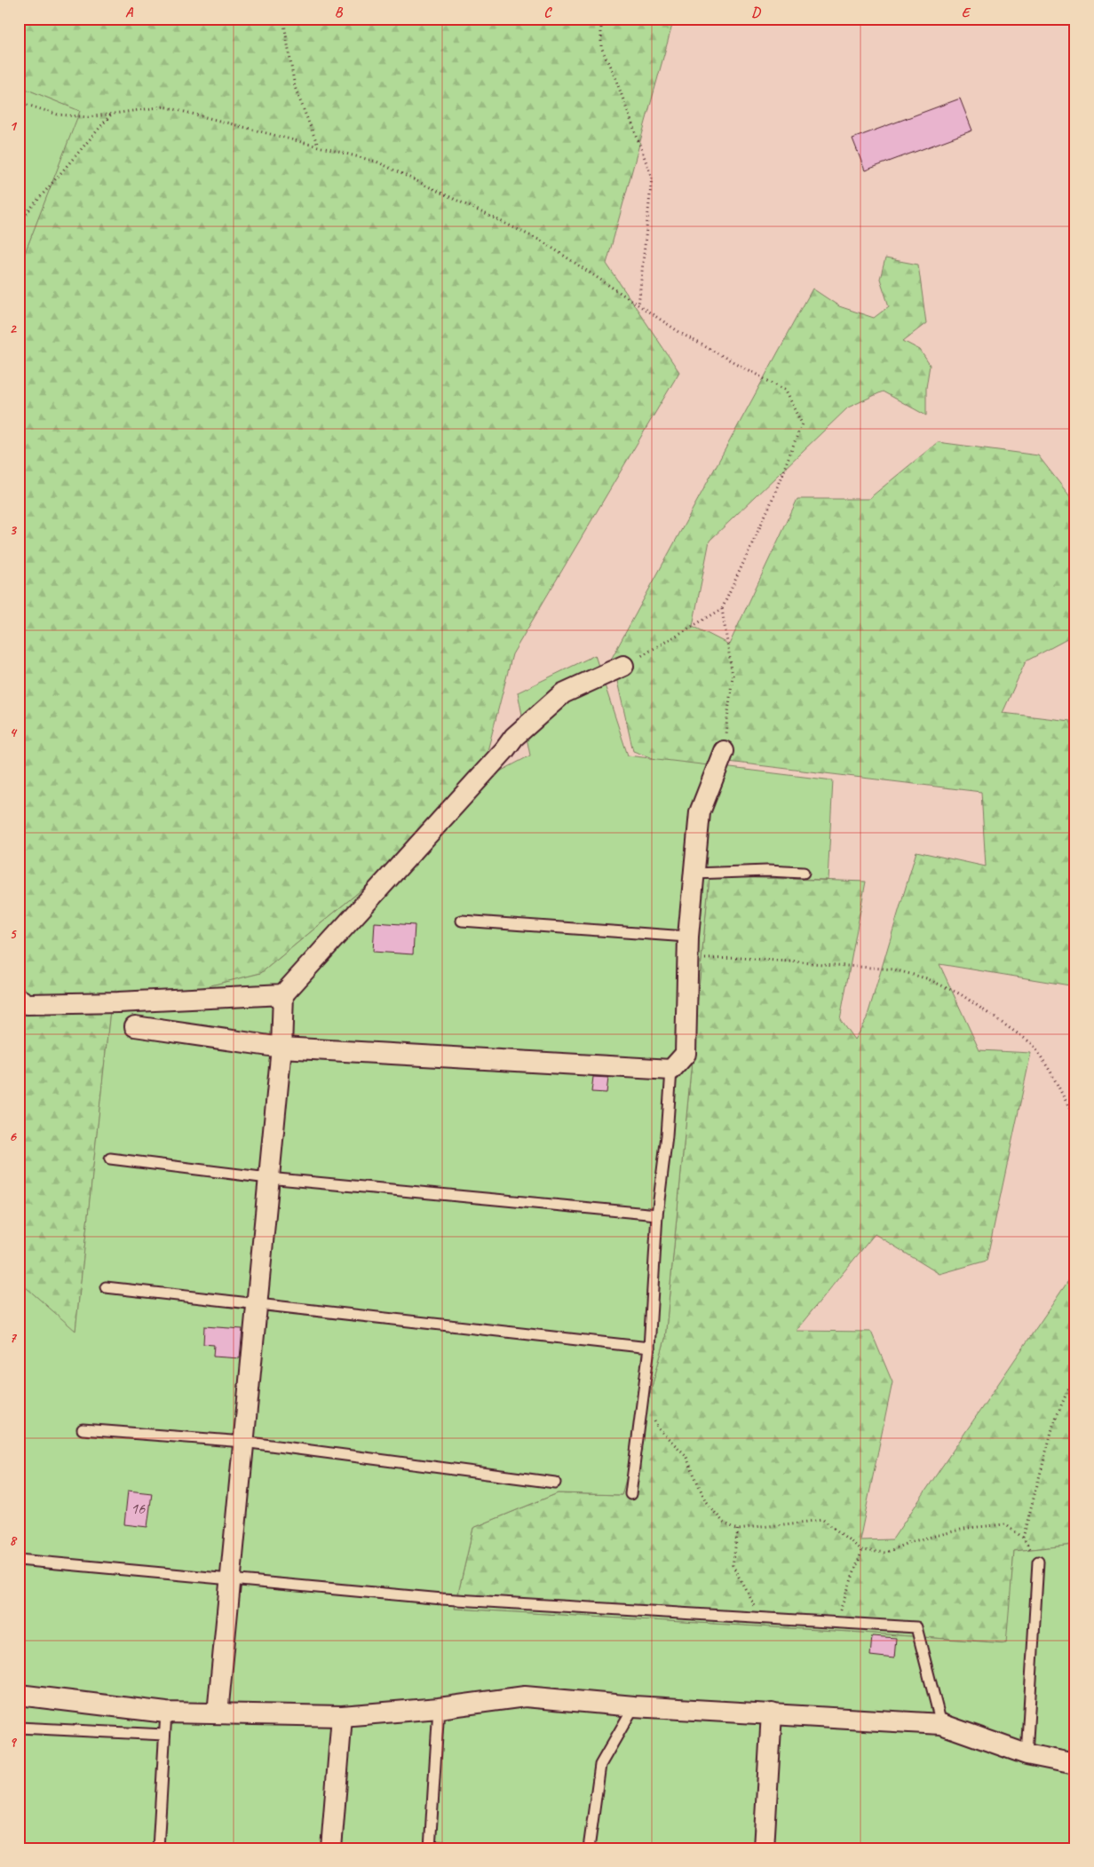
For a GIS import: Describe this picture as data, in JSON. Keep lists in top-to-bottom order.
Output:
{
  "house_numbers": ["16"],
  "grid": {
    "columns": [
      "A",
      "B",
      "C",
      "D",
      "E"
    ],
    "rows": [
      "1",
      "2",
      "3",
      "4",
      "5",
      "6",
      "7",
      "8",
      "9"
    ]
  }
}
